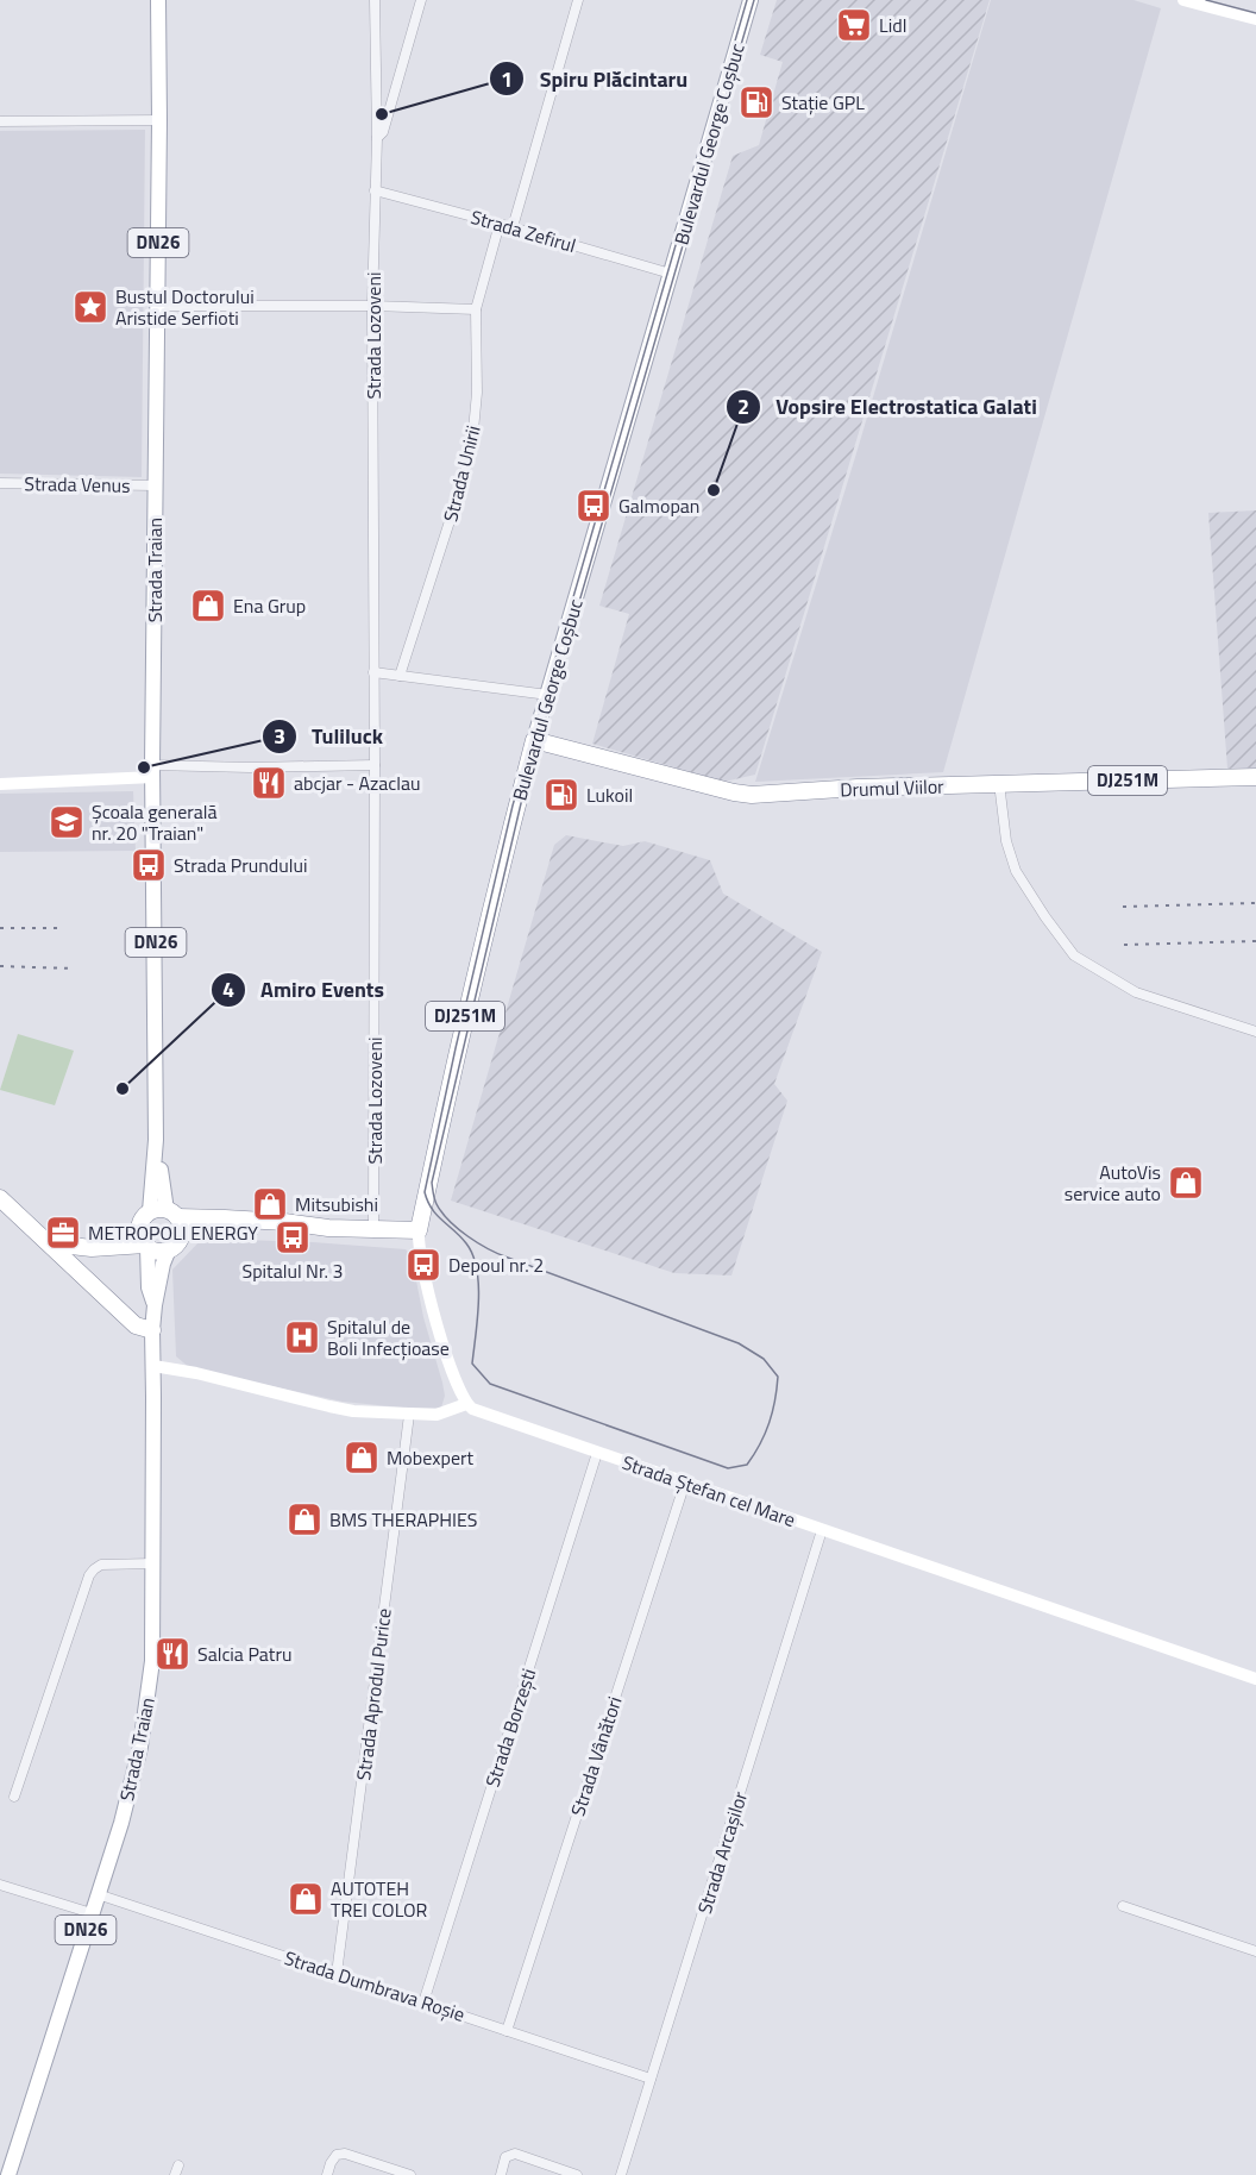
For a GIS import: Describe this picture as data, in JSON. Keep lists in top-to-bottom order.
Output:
{
  "streets": {
    "highway": [
      "Bulevardul George Coșbuc",
      "DN26",
      "DJ251M",
      "Drumul Viilor"
    ],
    "main road": ["Strada Traian"],
    "street": [
      "Strada Zefirul",
      "Strada Lozoveni",
      "Strada Unirii",
      "Strada Venus",
      "Strada Ștefan cel Mare",
      "Strada Aprodul Purice",
      "Strada Borzești",
      "Strada Vânători",
      "Strada Arcașilor",
      "Strada Dumbrava Roșie"
    ]
  },
  "crossings": [
    ["Bulevardul George Coșbuc", "Strada Zefirul"],
    ["Bulevardul George Coșbuc", "Drumul Viilor"],
    ["Bulevardul George Coșbuc", "Strada Ștefan cel Mare"],
    ["Strada Zefirul", "Strada Lozoveni"],
    ["Strada Zefirul", "Strada Unirii"],
    ["DN26", "Strada Traian"],
    ["Strada Venus", "Strada Traian"],
    ["Strada Traian", "Strada Dumbrava Roșie"],
    ["Strada Ștefan cel Mare", "Strada Borzești"],
    ["Strada Ștefan cel Mare", "Strada Vânători"],
    ["Strada Ștefan cel Mare", "Strada Arcașilor"],
    ["Strada Aprodul Purice", "Strada Dumbrava Roșie"],
    ["Strada Borzești", "Strada Dumbrava Roșie"],
    ["Strada Vânători", "Strada Dumbrava Roșie"],
    ["Strada Arcașilor", "Strada Dumbrava Roșie"]
  ],
  "places": {
    "supermarket": ["Lidl"],
    "fuel station": ["Stație GPL", "Lukoil"],
    "other": [
      "Spiru Plăcintaru",
      "Vopsire Electrostatica Galati",
      "Tuliluck",
      "Amiro Events"
    ],
    "place": ["Bustul Doctorului Aristide Serfioti"],
    "bus stop": [
      "Galmopan",
      "Strada Prundului",
      "Spitalul Nr. 3",
      "Depoul nr. 2"
    ],
    "shop": [
      "Ena Grup",
      "AutoVis service auto",
      "Mitsubishi",
      "Mobexpert",
      "BMS THERAPHIES",
      "AUTOTEH TREI COLOR"
    ],
    "restaurant": ["abcjar - Azaclau", "Salcia Patru"],
    "school or university": ["Școala generală nr. 20 \"Traian\""],
    "office": ["METROPOLI ENERGY"],
    "hospital": ["Spitalul de Boli Infecțioase"]
  }
}
